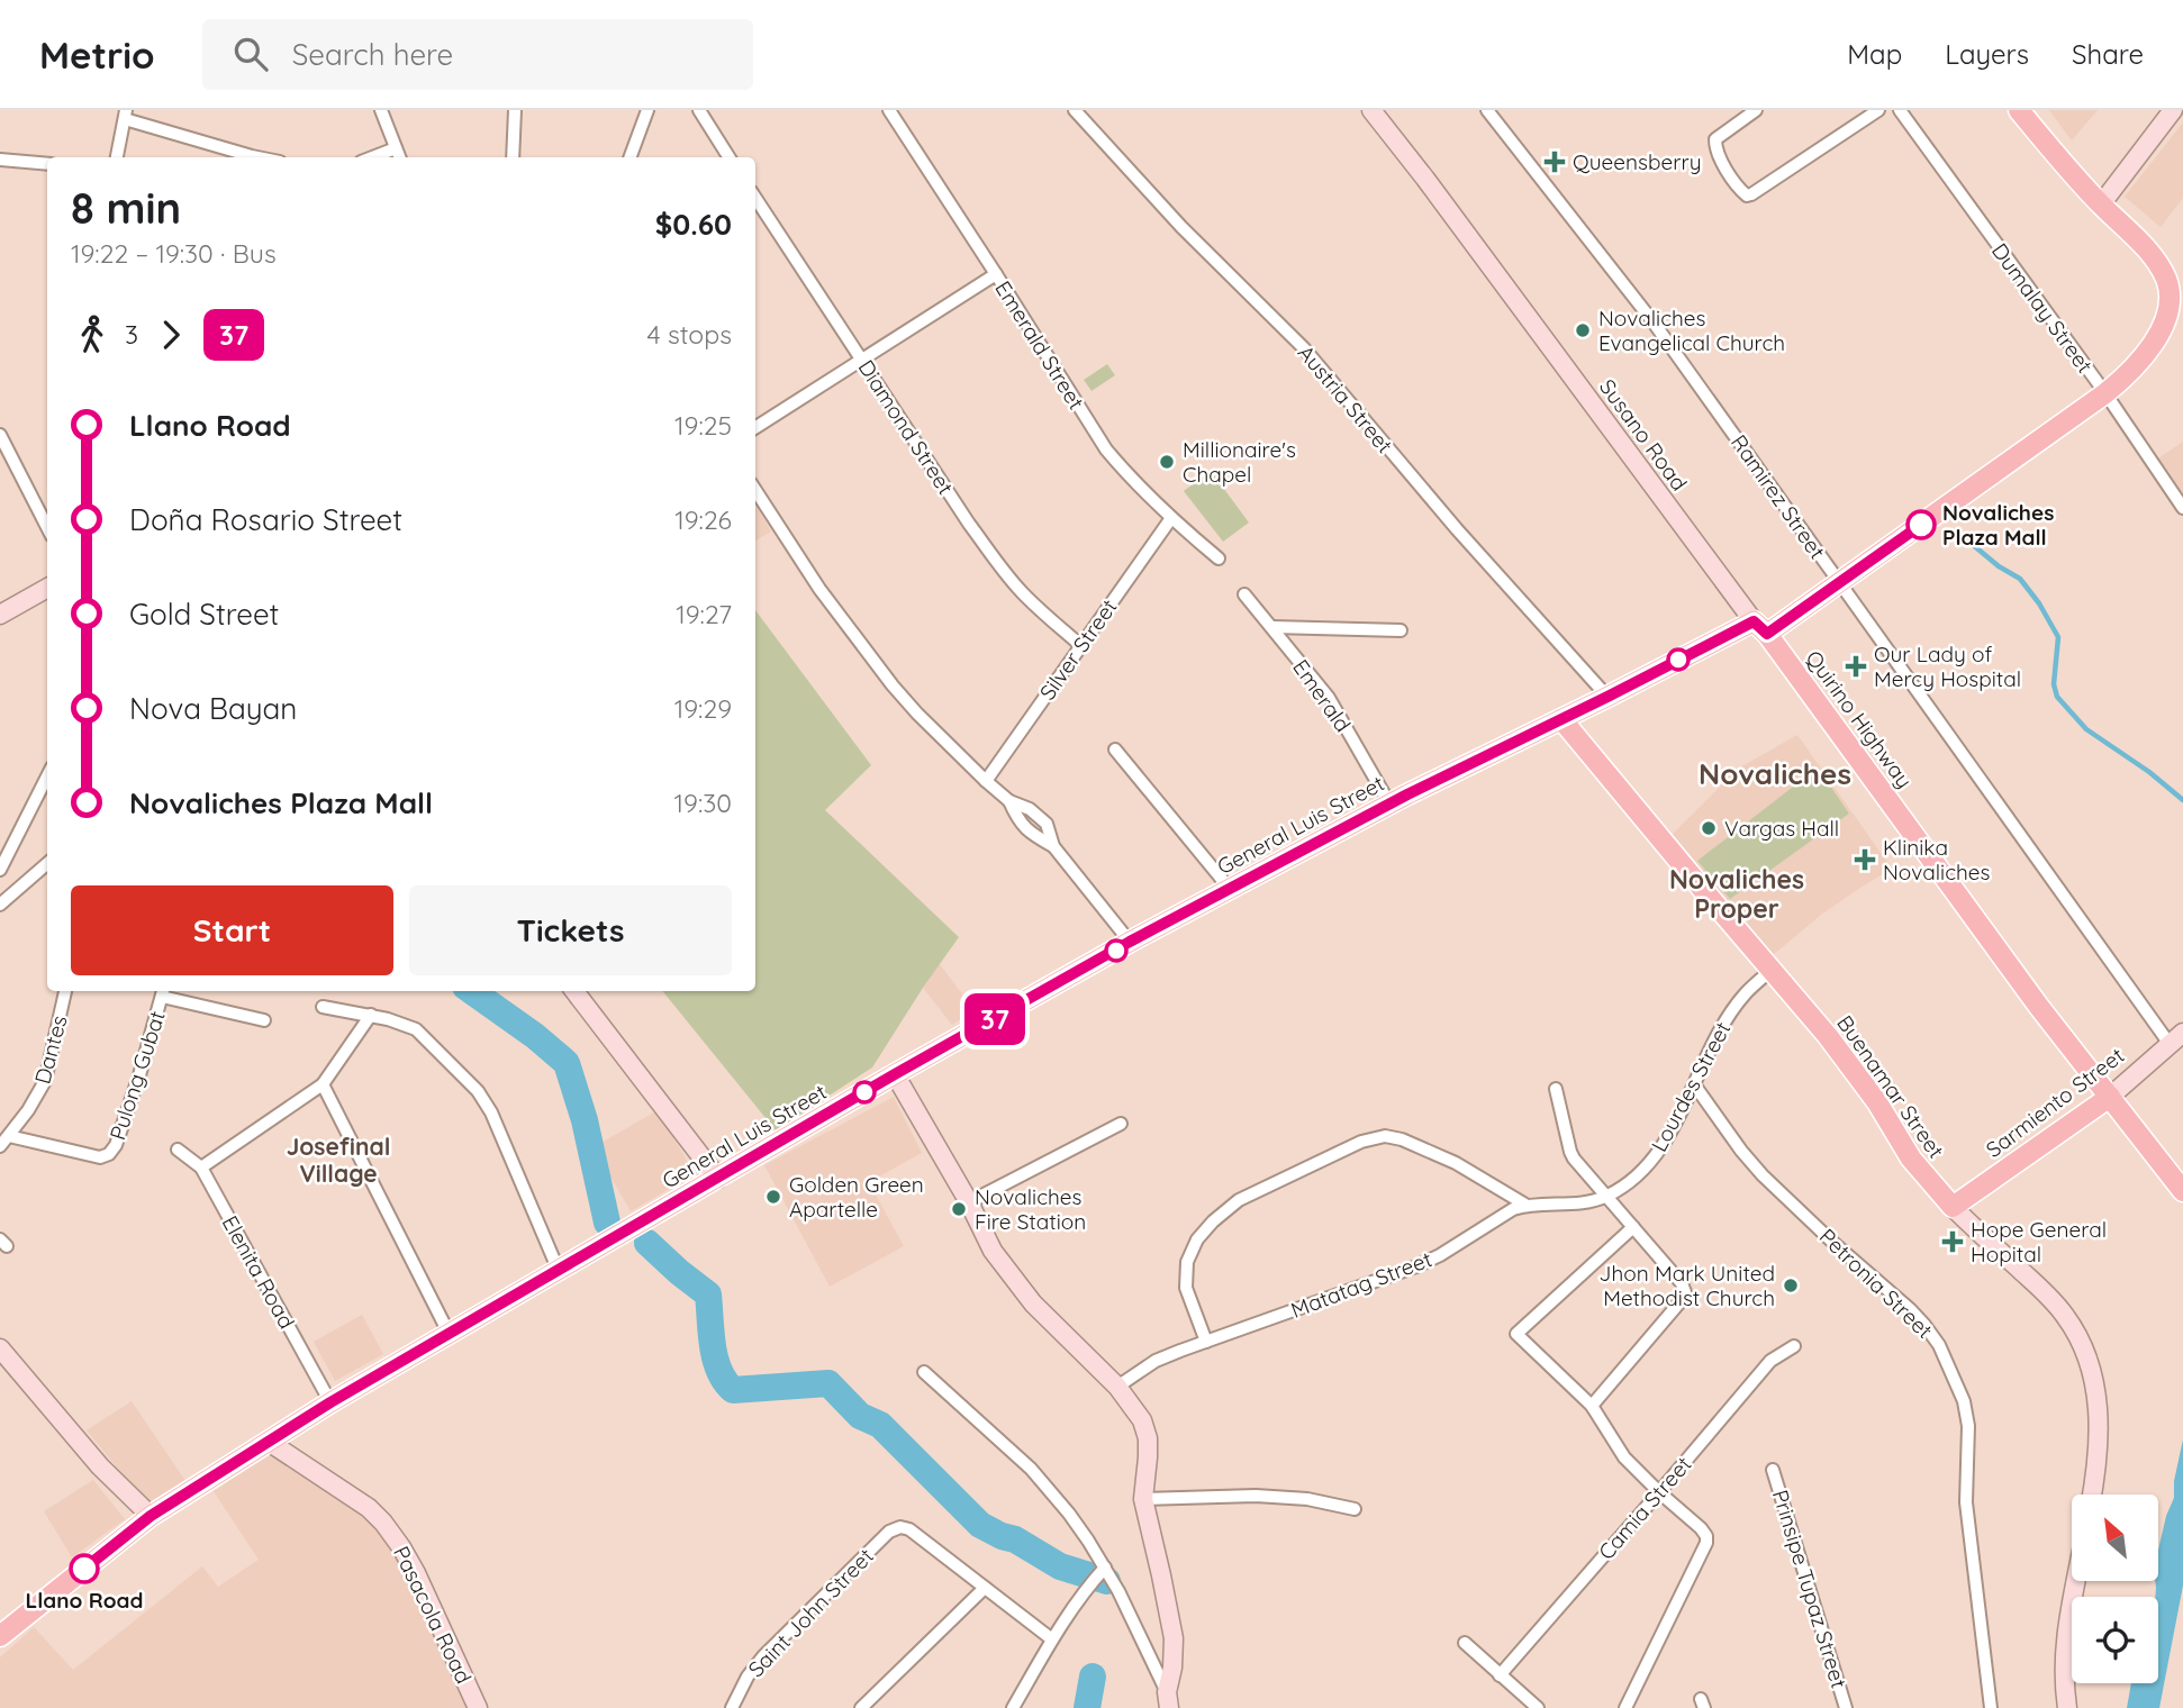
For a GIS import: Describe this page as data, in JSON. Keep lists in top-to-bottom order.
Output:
{
  "streets": {
    "main road": [
      "Quirino Highway",
      "General Luis Street",
      "Buenamar Street",
      "Sarmiento Street"
    ],
    "street": [
      "Dumalay Street",
      "Emerald Street",
      "Austria Street",
      "Diamond Street",
      "Susano Road",
      "Ramirez Street",
      "Silver Street",
      "Emerald",
      "Dantes",
      "Pulong Gubat",
      "Lourdes Street",
      "Elenita Road",
      "Petronia Street",
      "Matatag Street",
      "Camia Street",
      "Prinsipe Tupaz Street",
      "Saint John Street",
      "Pasacola Road"
    ]
  },
  "crossings": [
    ["Emerald Street", "Silver Street"],
    ["Austria Street", "General Luis Street"],
    ["Diamond Street", "Silver Street"],
    ["Susano Road", "Quirino Highway"],
    ["Susano Road", "General Luis Street"],
    ["Ramirez Street", "Sarmiento Street"],
    ["Emerald", "General Luis Street"],
    ["Quirino Highway", "General Luis Street"],
    ["Quirino Highway", "Sarmiento Street"],
    ["General Luis Street", "Buenamar Street"],
    ["General Luis Street", "Elenita Road"],
    ["General Luis Street", "Pasacola Road"],
    ["Dantes", "Pulong Gubat"],
    ["Lourdes Street", "Buenamar Street"],
    ["Lourdes Street", "Petronia Street"],
    ["Lourdes Street", "Matatag Street"],
    ["Buenamar Street", "Sarmiento Street"]
  ],
  "districts": ["Novaliches", "Novaliches Proper", "Josefinal Village"],
  "places": {
    "health": [
      "Queensberry",
      "Our Lady of Mercy Hospital",
      "Klinika Novaliches",
      "Hope General Hopital"
    ],
    "other": [
      "Novaliches Evangelical Church",
      "Millionaire's Chapel",
      "Novaliches Plaza Mall",
      "Vargas Hall",
      "Golden Green Apartelle",
      "Novaliches Fire Station",
      "Jhon Mark United Methodist Church",
      "Llano Road"
    ]
  },
  "lines": ["bus line 37"],
  "north": "top left",
  "page": {
    "header": "Metrio",
    "search": "Search here",
    "nav": ["Map", "Layers", "Share"],
    "on_map": "37",
    "heading": ["8 min", "19:22 – 19:30 · Bus", "$0.60"],
    "legs": ["3", "37", "4 stops"],
    "list": [
      {
        "name": "Llano Road",
        "value": "19:25"
      },
      {
        "name": "Doña Rosario Street",
        "value": "19:26"
      },
      {
        "name": "Gold Street",
        "value": "19:27"
      },
      {
        "name": "Nova Bayan",
        "value": "19:29"
      },
      {
        "name": "Novaliches Plaza Mall",
        "value": "19:30"
      }
    ],
    "buttons": ["Start", "Tickets"]
  }
}
